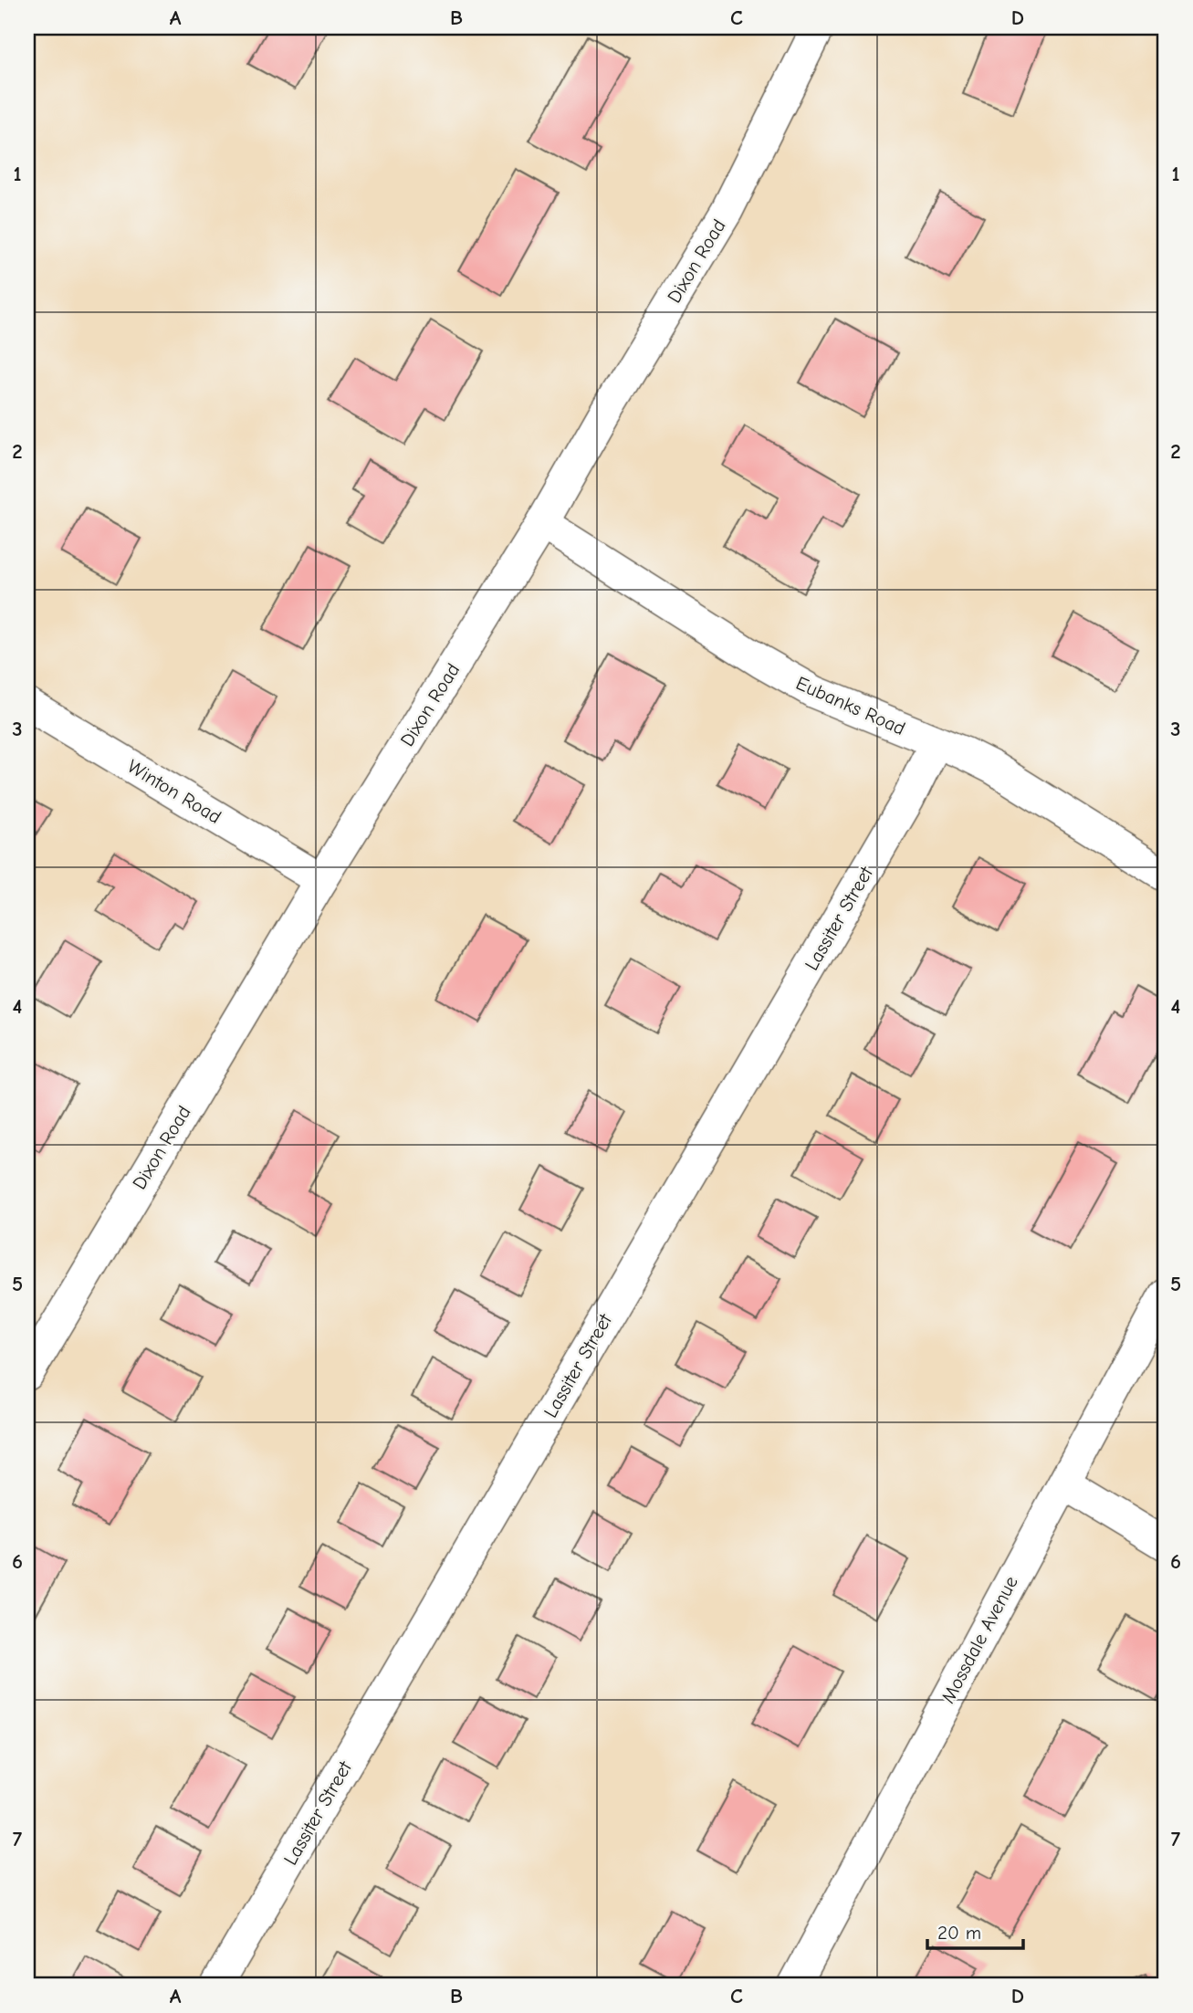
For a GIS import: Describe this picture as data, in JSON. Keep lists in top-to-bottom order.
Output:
{
  "streets": {
    "street": [
      "Dixon Road",
      "Eubanks Road",
      "Winton Road",
      "Lassiter Street",
      "Mossdale Avenue"
    ]
  },
  "crossings": [
    ["Dixon Road", "Eubanks Road"],
    ["Dixon Road", "Winton Road"],
    ["Eubanks Road", "Lassiter Street"]
  ],
  "scale_bar": "20 m",
  "grid": {
    "columns": [
      "A",
      "B",
      "C",
      "D"
    ],
    "rows": [
      "1",
      "2",
      "3",
      "4",
      "5",
      "6",
      "7"
    ]
  }
}
